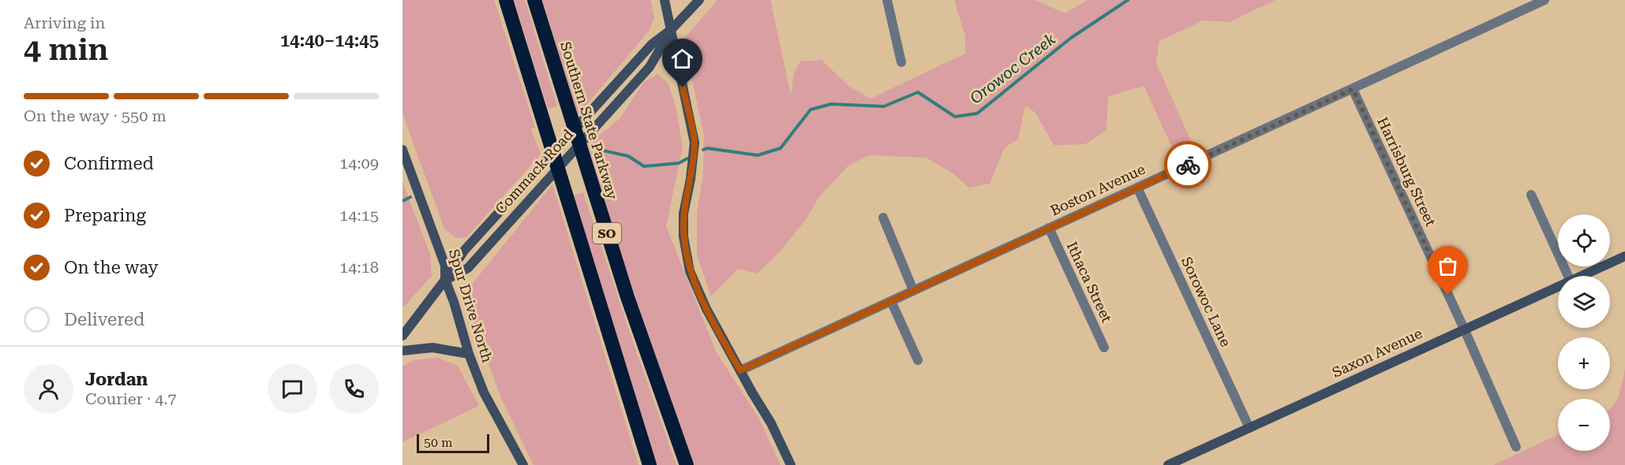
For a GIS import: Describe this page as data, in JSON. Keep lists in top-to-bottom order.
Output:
{
  "streets": {
    "highway": ["Southern State Parkway", "SO"],
    "street": [
      "Commack Road",
      "Harrisburg Street",
      "Boston Avenue",
      "Ithaca Street",
      "Sorowoc Lane",
      "Spur Drive North",
      "Saxon Avenue"
    ]
  },
  "crossings": [
    ["Commack Road", "Spur Drive North"],
    ["Harrisburg Street", "Boston Avenue"],
    ["Harrisburg Street", "Saxon Avenue"],
    ["Boston Avenue", "Ithaca Street"],
    ["Boston Avenue", "Sorowoc Lane"],
    ["Sorowoc Lane", "Saxon Avenue"]
  ],
  "water": ["Orowoc Creek"],
  "scale_bar": "50 m",
  "page": {
    "heading": ["4 min", "Arriving in", "14:40–14:45"],
    "panel": ["Jordan", "Courier · 4.7"],
    "bar": "On the way · 550 m",
    "list": [
      ["Confirmed", "14:09"],
      ["Preparing", "14:15"],
      ["On the way", "14:18"],
      "Delivered"
    ],
    "map_buttons": ["+", "−"],
    "scale": "50 m"
  }
}
